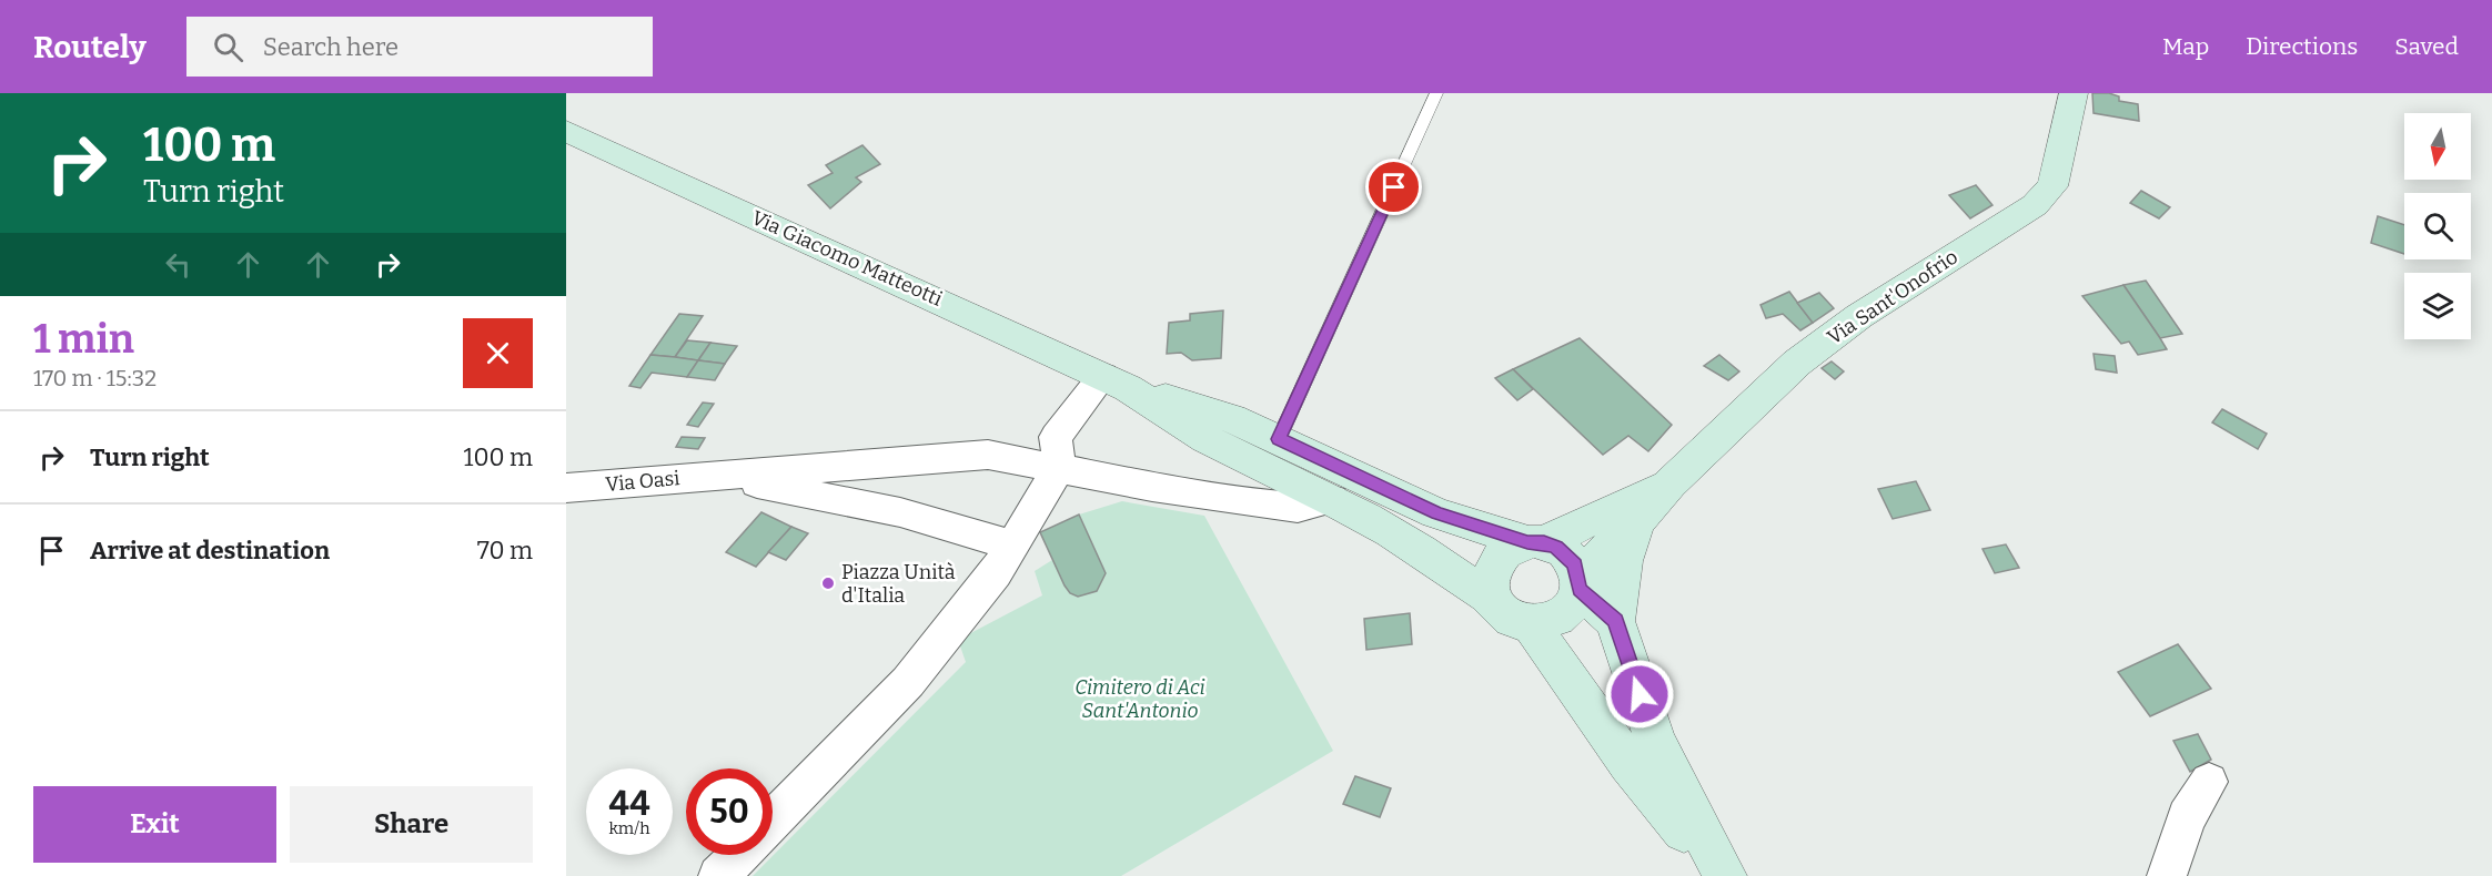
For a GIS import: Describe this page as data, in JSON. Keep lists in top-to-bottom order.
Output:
{
  "streets": {
    "main road": ["Via Giacomo Matteotti", "Via Sant'Onofrio"],
    "street": ["Via Oasi"]
  },
  "parks": ["Cimitero di Aci Sant'Antonio"],
  "places": ["Piazza Unità d'Italia"],
  "north": "bottom",
  "page": {
    "header": "Routely",
    "search": "Search here",
    "nav": ["Map", "Directions", "Saved"],
    "turn": ["100 m", "Turn right"],
    "heading": ["1 min", "170 m · 15:32"],
    "list": [
      {
        "name": "Turn right",
        "value": "100 m"
      },
      {
        "name": "Arrive at destination",
        "value": "70 m"
      }
    ],
    "speed": "44 km/h",
    "limit": "50",
    "buttons": ["Exit", "Share"]
  }
}
